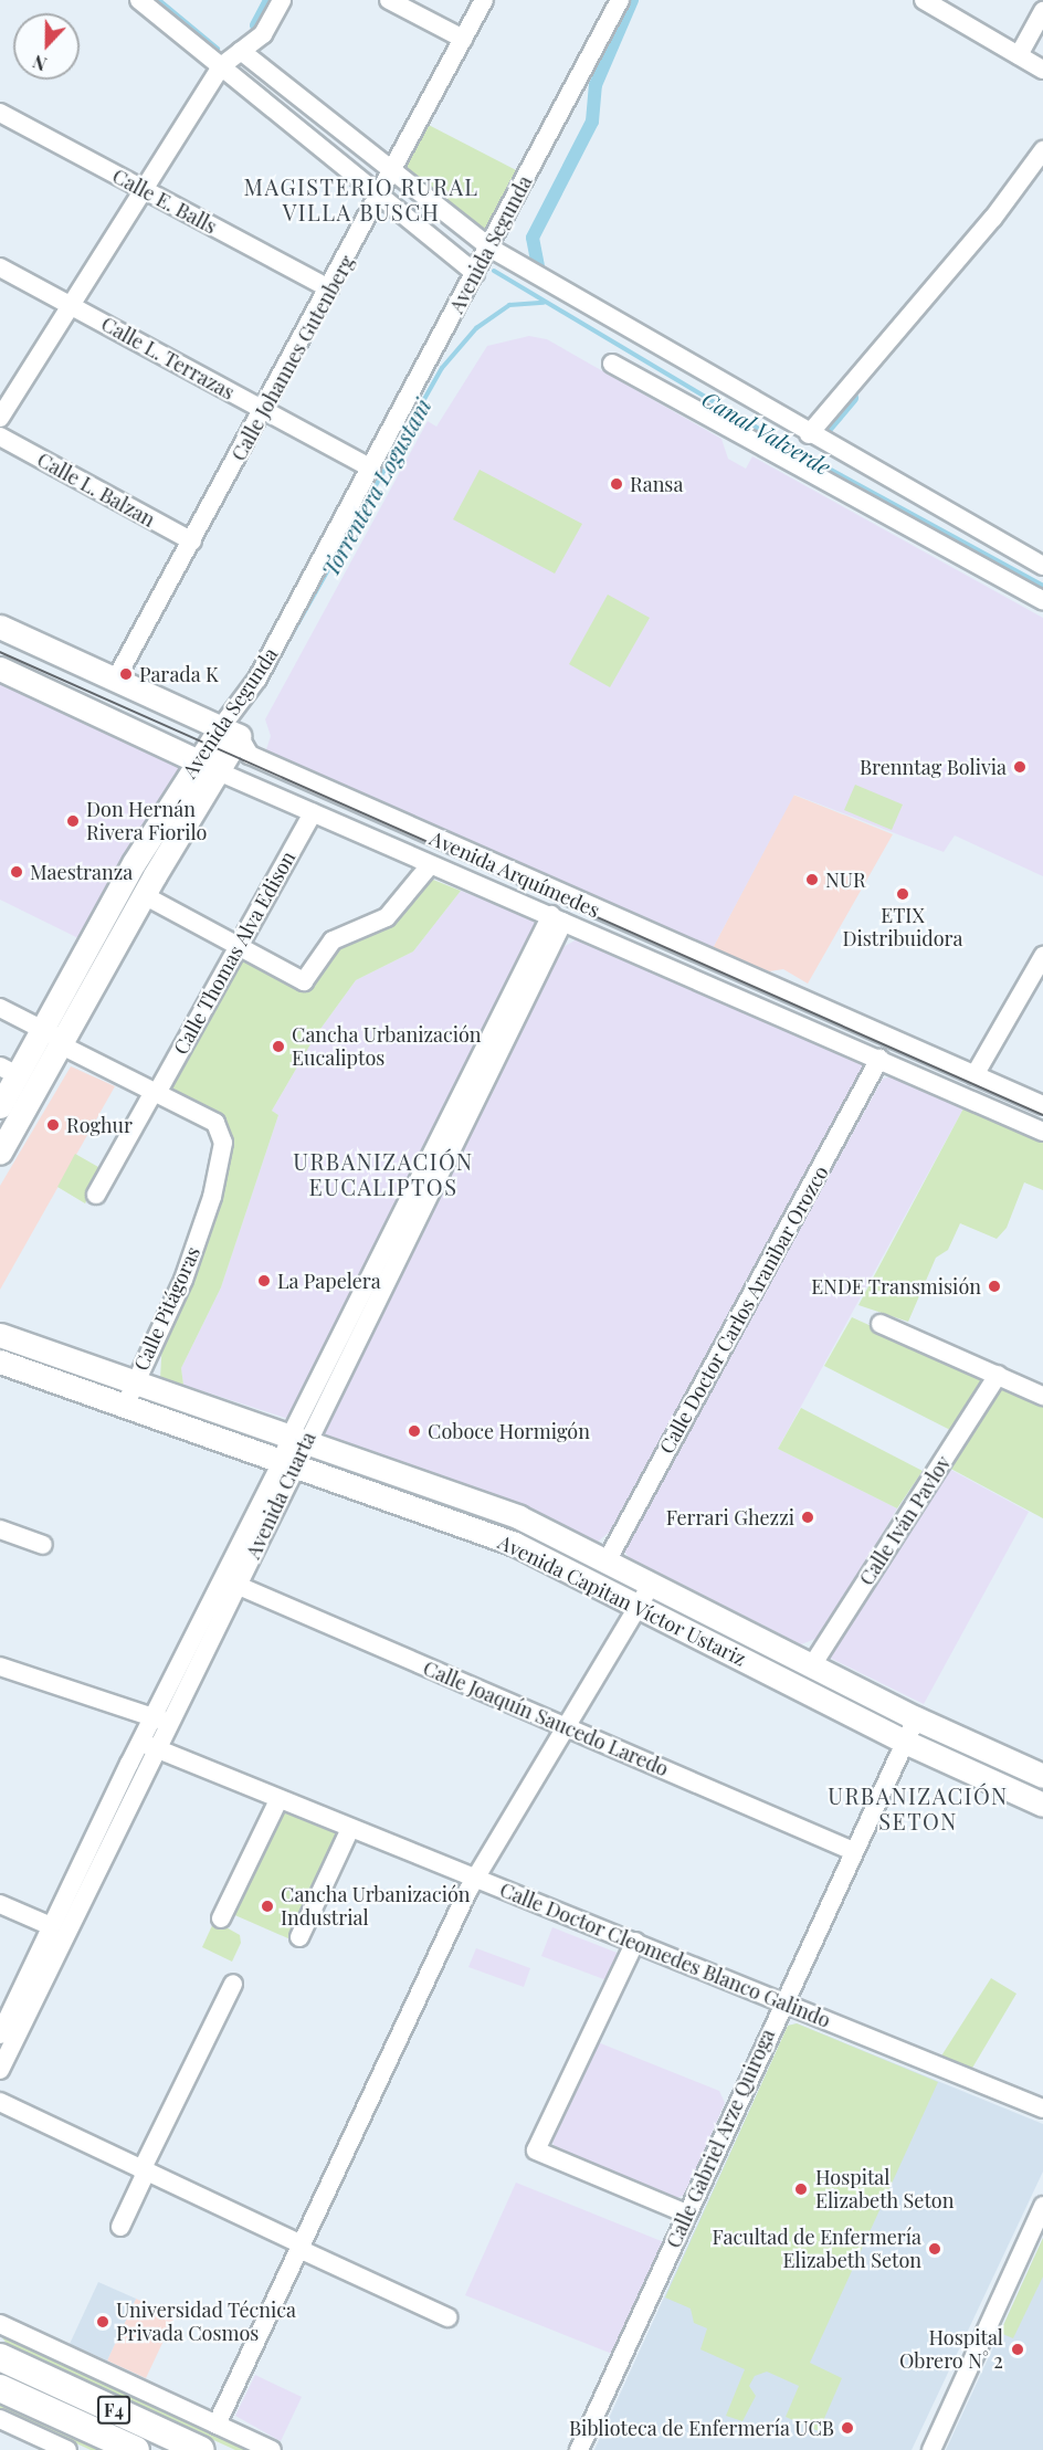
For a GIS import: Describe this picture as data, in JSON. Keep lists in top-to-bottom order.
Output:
{
  "streets": {
    "highway": ["F4"],
    "main road": ["Avenida Segunda", "Avenida Arquímedes", "Avenida Capitan Víctor Ustariz"],
    "street": [
      "Calle E. Balls",
      "Calle L. Terrazas",
      "Calle Johannes Gutenberg",
      "Calle L. Balzan",
      "Calle Thomas Alva Edison",
      "Calle Pitágoras",
      "Calle Doctor Carlos Aranibar Orozco",
      "Avenida Cuarta",
      "Calle Iván Pavlov",
      "Calle Joaquín Saucedo Laredo",
      "Calle Doctor Cleomedes Blanco Galindo",
      "Calle Gabriel Arze Quiroga"
    ]
  },
  "crossings": [
    ["Calle E. Balls", "Calle Johannes Gutenberg"],
    ["Avenida Segunda", "Calle L. Terrazas"],
    ["Avenida Segunda", "Avenida Arquímedes"],
    ["Calle L. Terrazas", "Calle Johannes Gutenberg"],
    ["Calle Johannes Gutenberg", "Calle L. Balzan"],
    ["Calle Johannes Gutenberg", "Avenida Arquímedes"],
    ["Avenida Arquímedes", "Calle Thomas Alva Edison"],
    ["Avenida Arquímedes", "Calle Doctor Carlos Aranibar Orozco"],
    ["Avenida Arquímedes", "Avenida Cuarta"],
    ["Calle Thomas Alva Edison", "Calle Pitágoras"],
    ["Calle Pitágoras", "Avenida Capitan Víctor Ustariz"],
    ["Calle Doctor Carlos Aranibar Orozco", "Avenida Capitan Víctor Ustariz"],
    ["Avenida Cuarta", "Avenida Capitan Víctor Ustariz"],
    ["Avenida Cuarta", "Calle Joaquín Saucedo Laredo"],
    ["Avenida Cuarta", "Calle Doctor Cleomedes Blanco Galindo"],
    ["Calle Iván Pavlov", "Avenida Capitan Víctor Ustariz"],
    ["Avenida Capitan Víctor Ustariz", "Calle Gabriel Arze Quiroga"],
    ["Calle Joaquín Saucedo Laredo", "Calle Gabriel Arze Quiroga"],
    ["Calle Doctor Cleomedes Blanco Galindo", "Calle Gabriel Arze Quiroga"]
  ],
  "districts": ["MAGISTERIO RURAL VILLA BUSCH", "URBANIZACIÓN EUCALIPTOS", "URBANIZACIÓN SETON"],
  "water": ["Canal Valverde", "Torrentera Logustani"],
  "places": [
    "Ransa",
    "Parada K",
    "Brenntag Bolivia",
    "Don Hernán Rivera Fiorilo",
    "Maestranza",
    "NUR",
    "ETIX Distribuidora",
    "Cancha Urbanización Eucaliptos",
    "Roghur",
    "La Papelera",
    "ENDE Transmisión",
    "Coboce Hormigón",
    "Ferrari Ghezzi",
    "Cancha Urbanización Industrial",
    "Hospital Elizabeth Seton",
    "Facultad de Enfermería Elizabeth Seton",
    "Universidad Técnica Privada Cosmos",
    "Hospital Obrero N° 2",
    "Biblioteca de Enfermería UCB"
  ],
  "north": "bottom"
}
